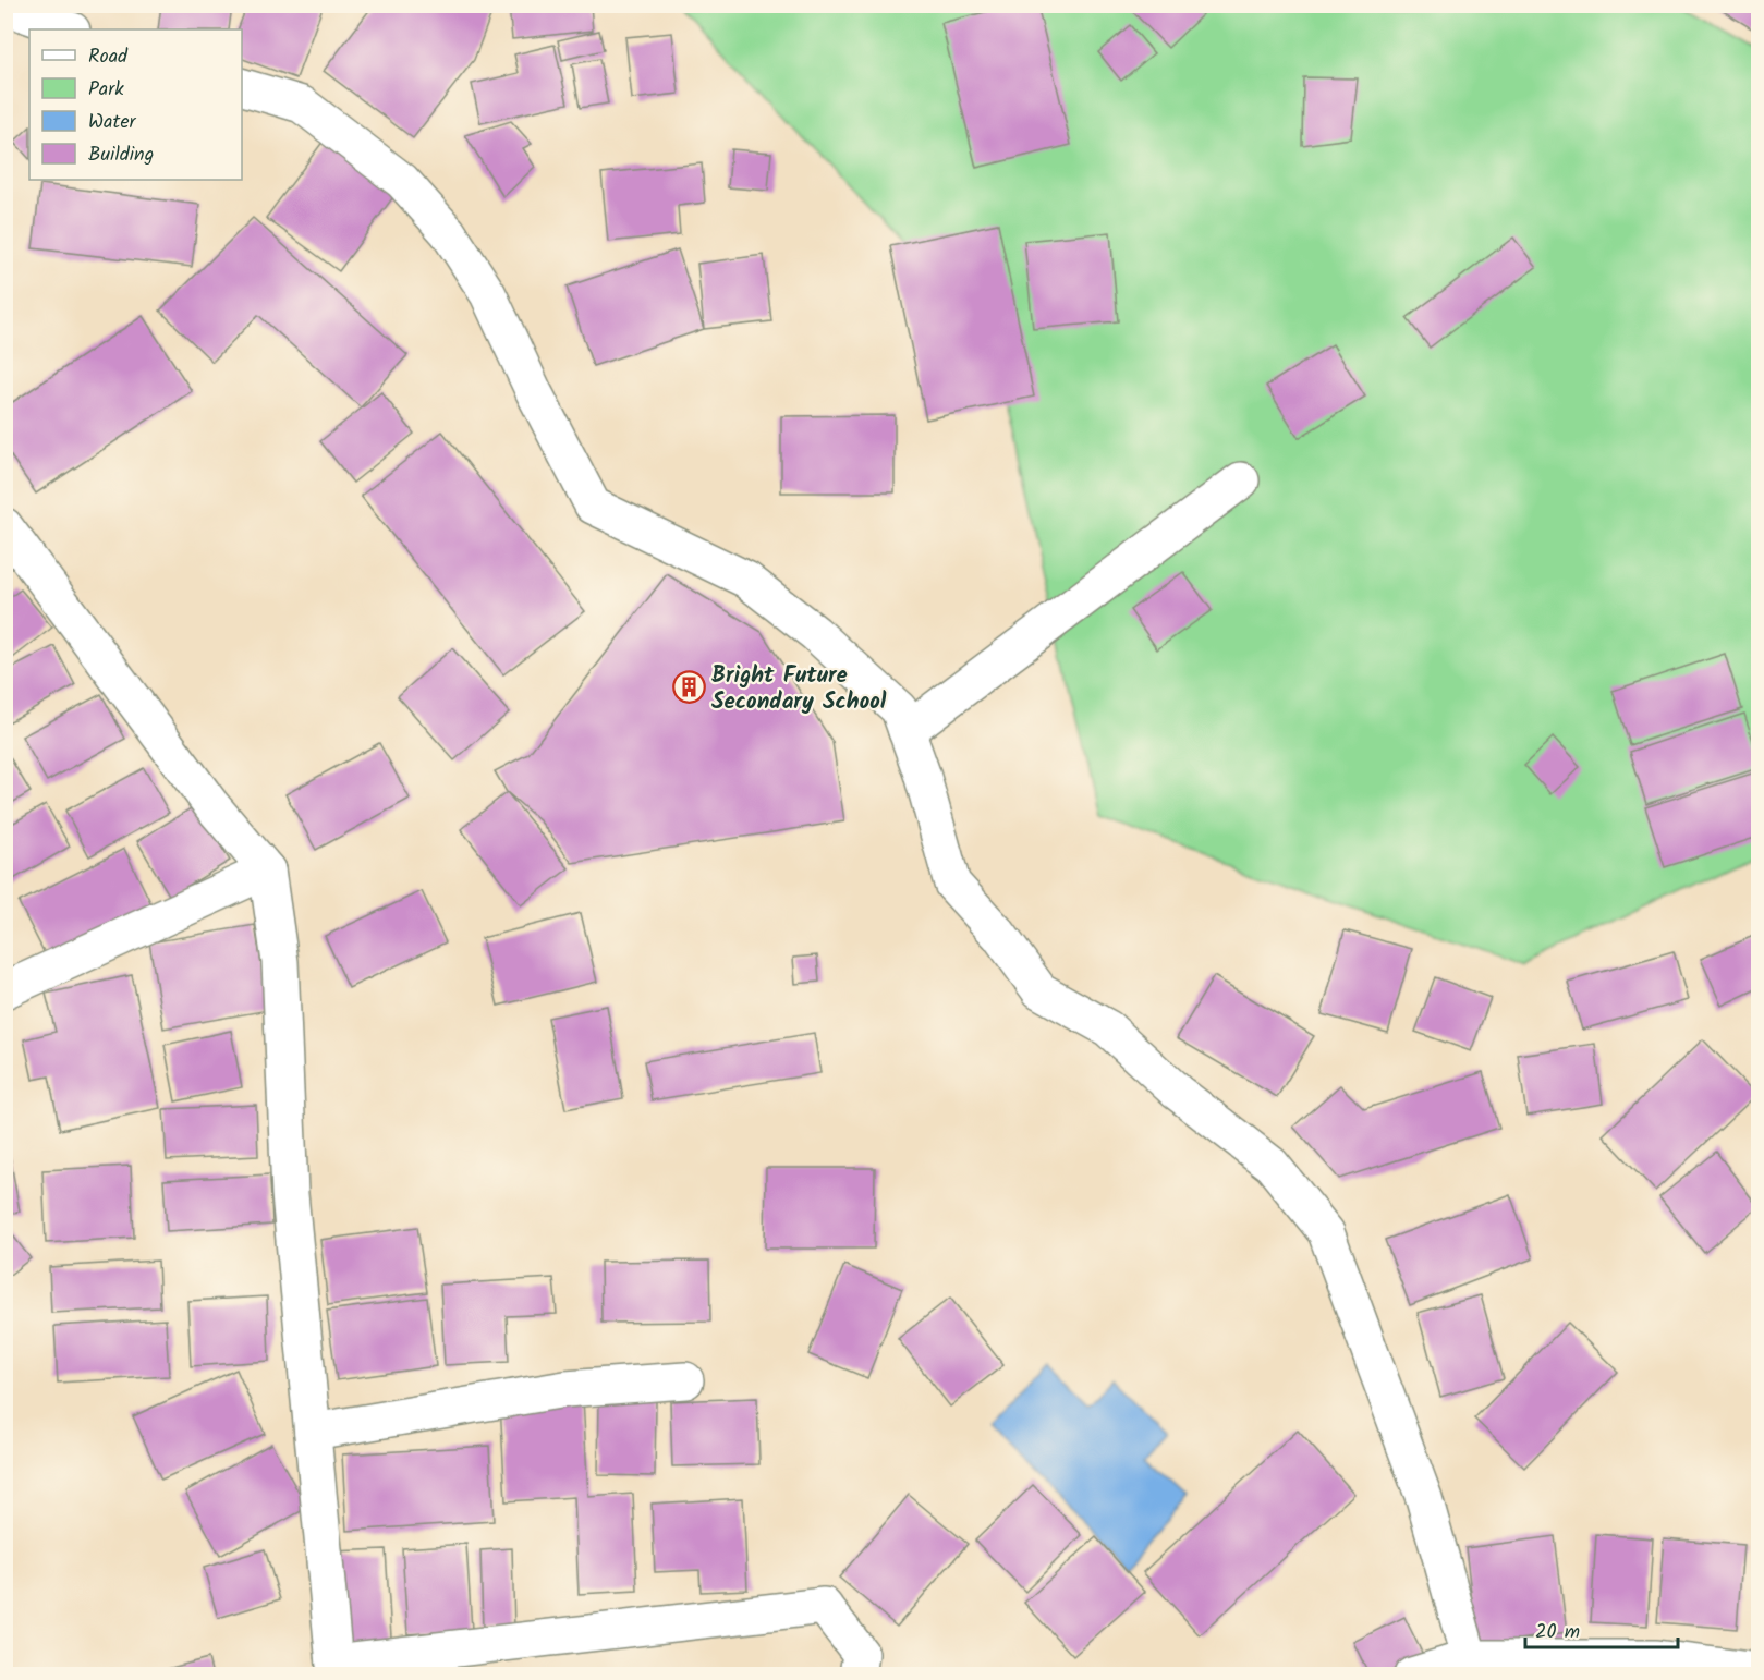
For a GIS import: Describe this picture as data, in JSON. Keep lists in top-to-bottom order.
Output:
{
  "places": {
    "building": ["Bright Future Secondary School"]
  },
  "legend": [
    "Road",
    "Park",
    "Water",
    "Building"
  ],
  "scale_bar": "20 m"
}
